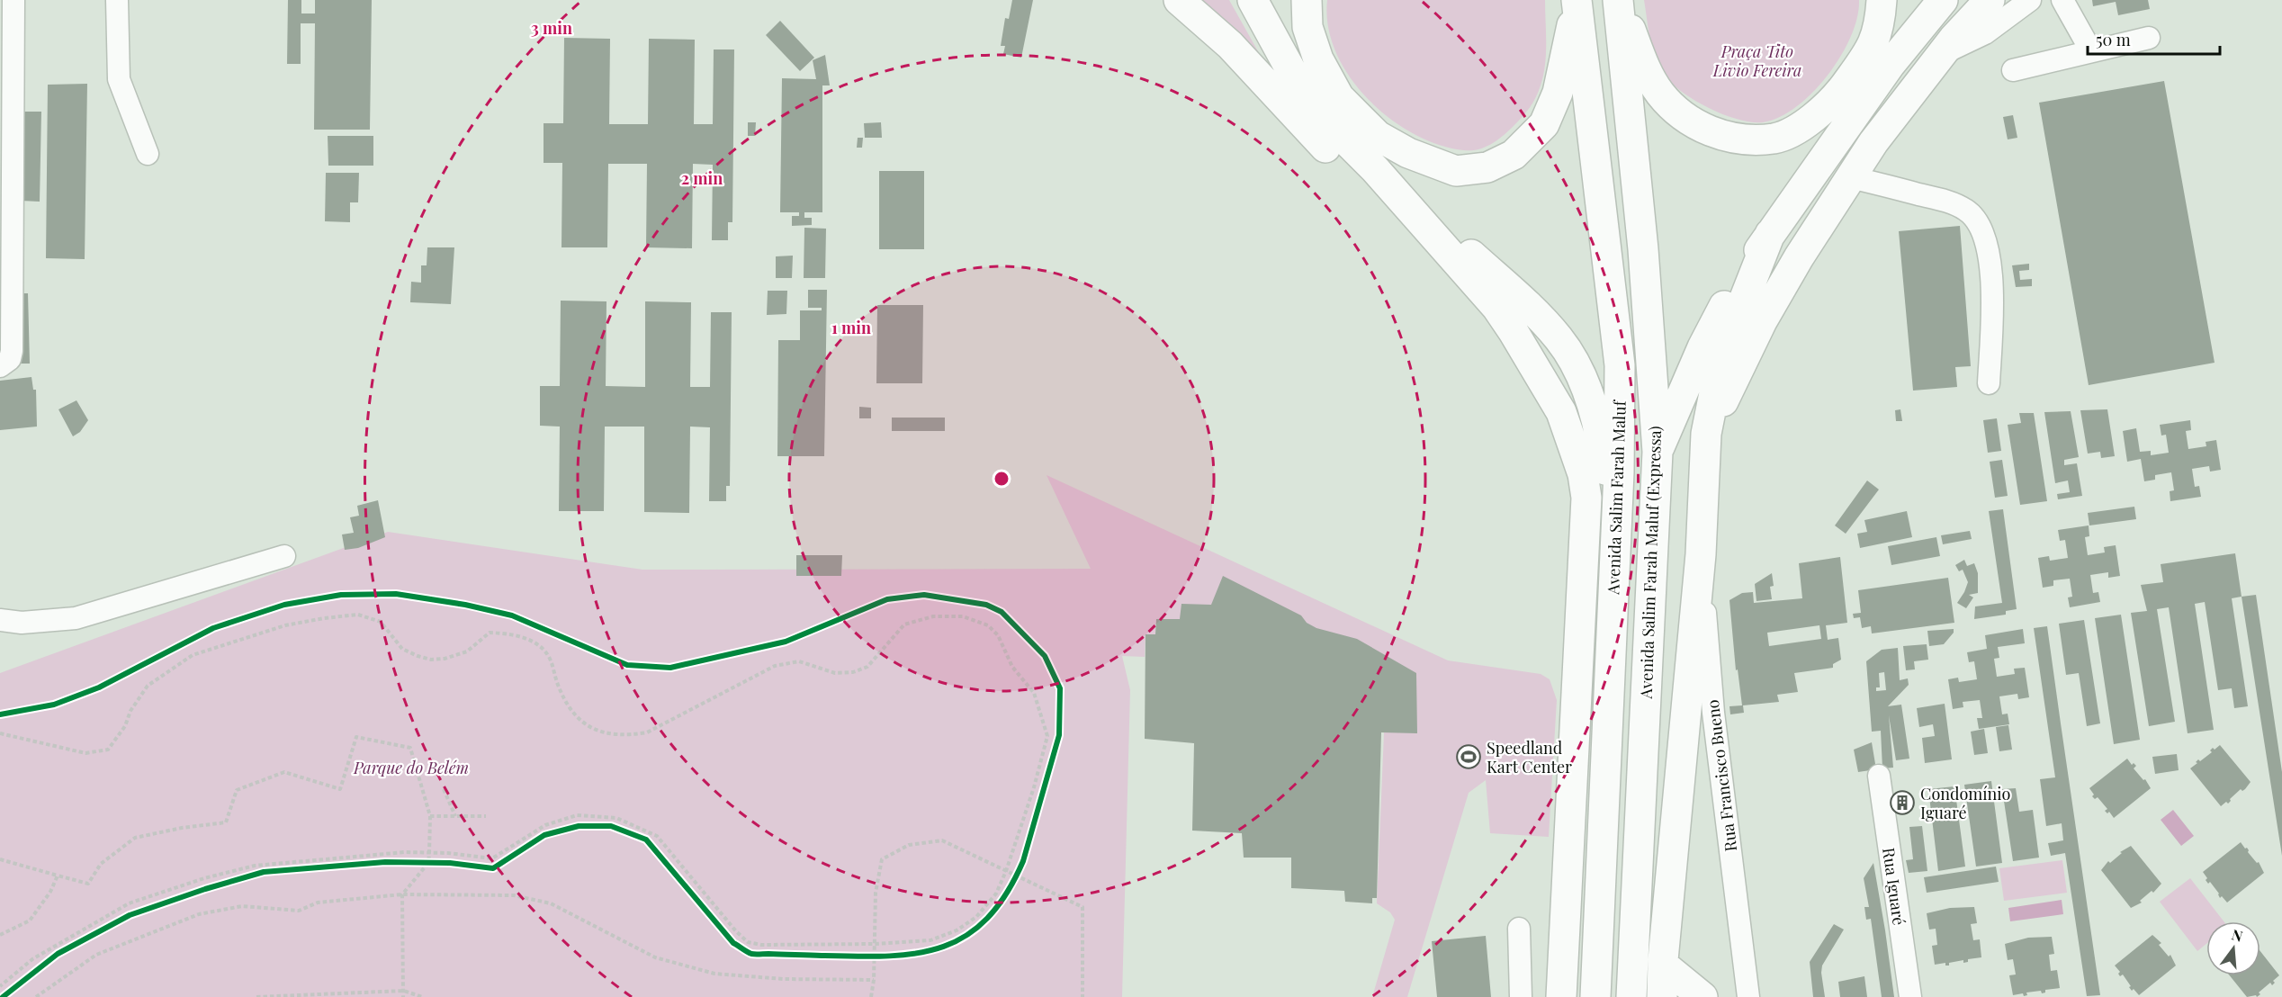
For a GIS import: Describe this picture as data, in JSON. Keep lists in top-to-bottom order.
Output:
{
  "streets": {
    "highway": ["Avenida Salim Farah Maluf", "Avenida Salim Farah Maluf (Expressa)"],
    "street": ["Rua Francisco Bueno", "Rua Iguaré"]
  },
  "parks": ["Praça Tito Livio Fereira", "Parque do Belém"],
  "places": {
    "sports": ["Speedland Kart Center"],
    "building": ["Condomínio Iguaré"]
  },
  "scale_bar": "50 m",
  "north": "top",
  "rings": ["3 min", "2 min", "1 min"]
}
